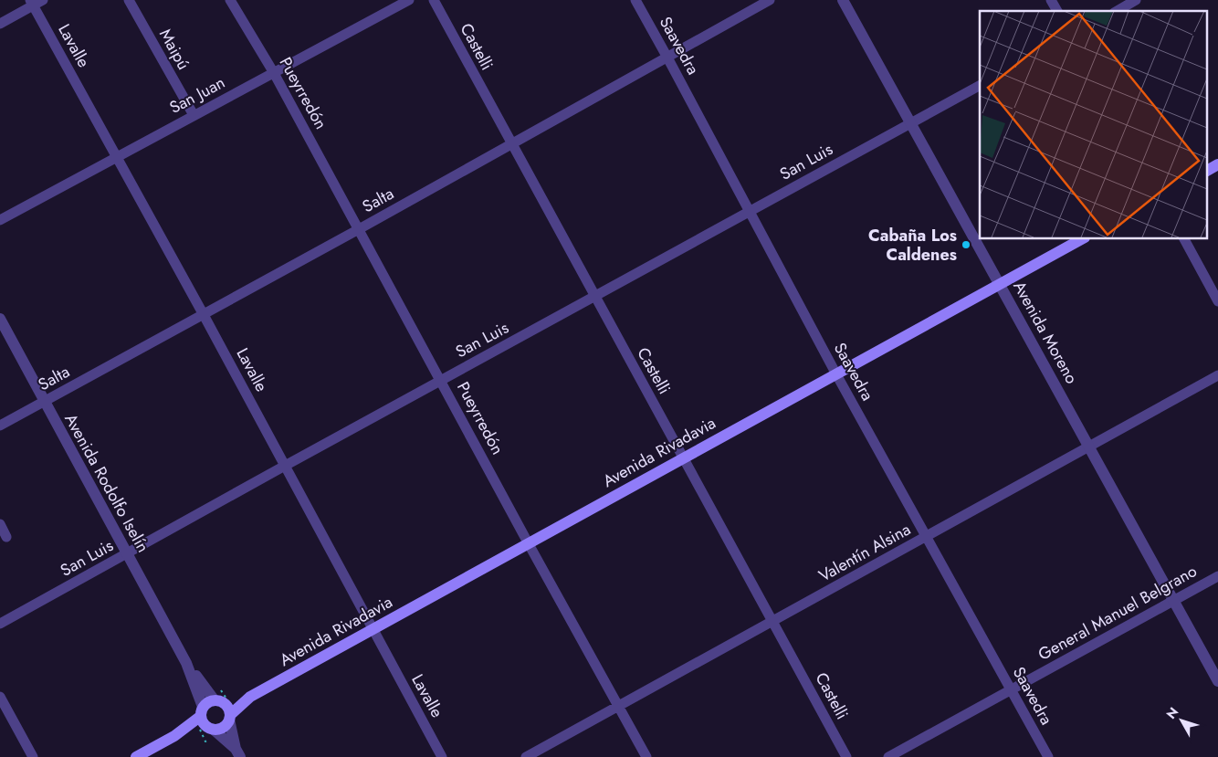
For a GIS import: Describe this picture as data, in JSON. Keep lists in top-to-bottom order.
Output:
{
  "streets": {
    "main road": ["Avenida Rivadavia"],
    "street": [
      "Lavalle",
      "Saavedra",
      "Castelli",
      "Maipú",
      "Pueyrredón",
      "San Juan",
      "San Luis",
      "Salta",
      "Avenida Moreno",
      "Avenida Rodolfo Iselín",
      "Valentín Alsina",
      "General Manuel Belgrano"
    ]
  },
  "crossings": [
    ["Lavalle", "San Juan"],
    ["Lavalle", "San Luis"],
    ["Lavalle", "Salta"],
    ["Lavalle", "Avenida Rivadavia"],
    ["Saavedra", "San Luis"],
    ["Saavedra", "Salta"],
    ["Saavedra", "Avenida Rivadavia"],
    ["Saavedra", "Valentín Alsina"],
    ["Saavedra", "General Manuel Belgrano"],
    ["Castelli", "San Luis"],
    ["Castelli", "Salta"],
    ["Castelli", "Avenida Rivadavia"],
    ["Castelli", "Valentín Alsina"],
    ["Maipú", "San Juan"],
    ["Pueyrredón", "San Juan"],
    ["Pueyrredón", "San Luis"],
    ["Pueyrredón", "Salta"],
    ["Pueyrredón", "Avenida Rivadavia"],
    ["Pueyrredón", "Valentín Alsina"],
    ["San Luis", "Avenida Moreno"],
    ["San Luis", "Avenida Rodolfo Iselín"],
    ["Salta", "Avenida Rodolfo Iselín"],
    ["Avenida Moreno", "Avenida Rivadavia"],
    ["Avenida Moreno", "Valentín Alsina"],
    ["Avenida Moreno", "General Manuel Belgrano"],
    ["Avenida Rivadavia", "Avenida Rodolfo Iselín"]
  ],
  "places": ["Cabaña Los Caldenes"],
  "north": "top left"
}
